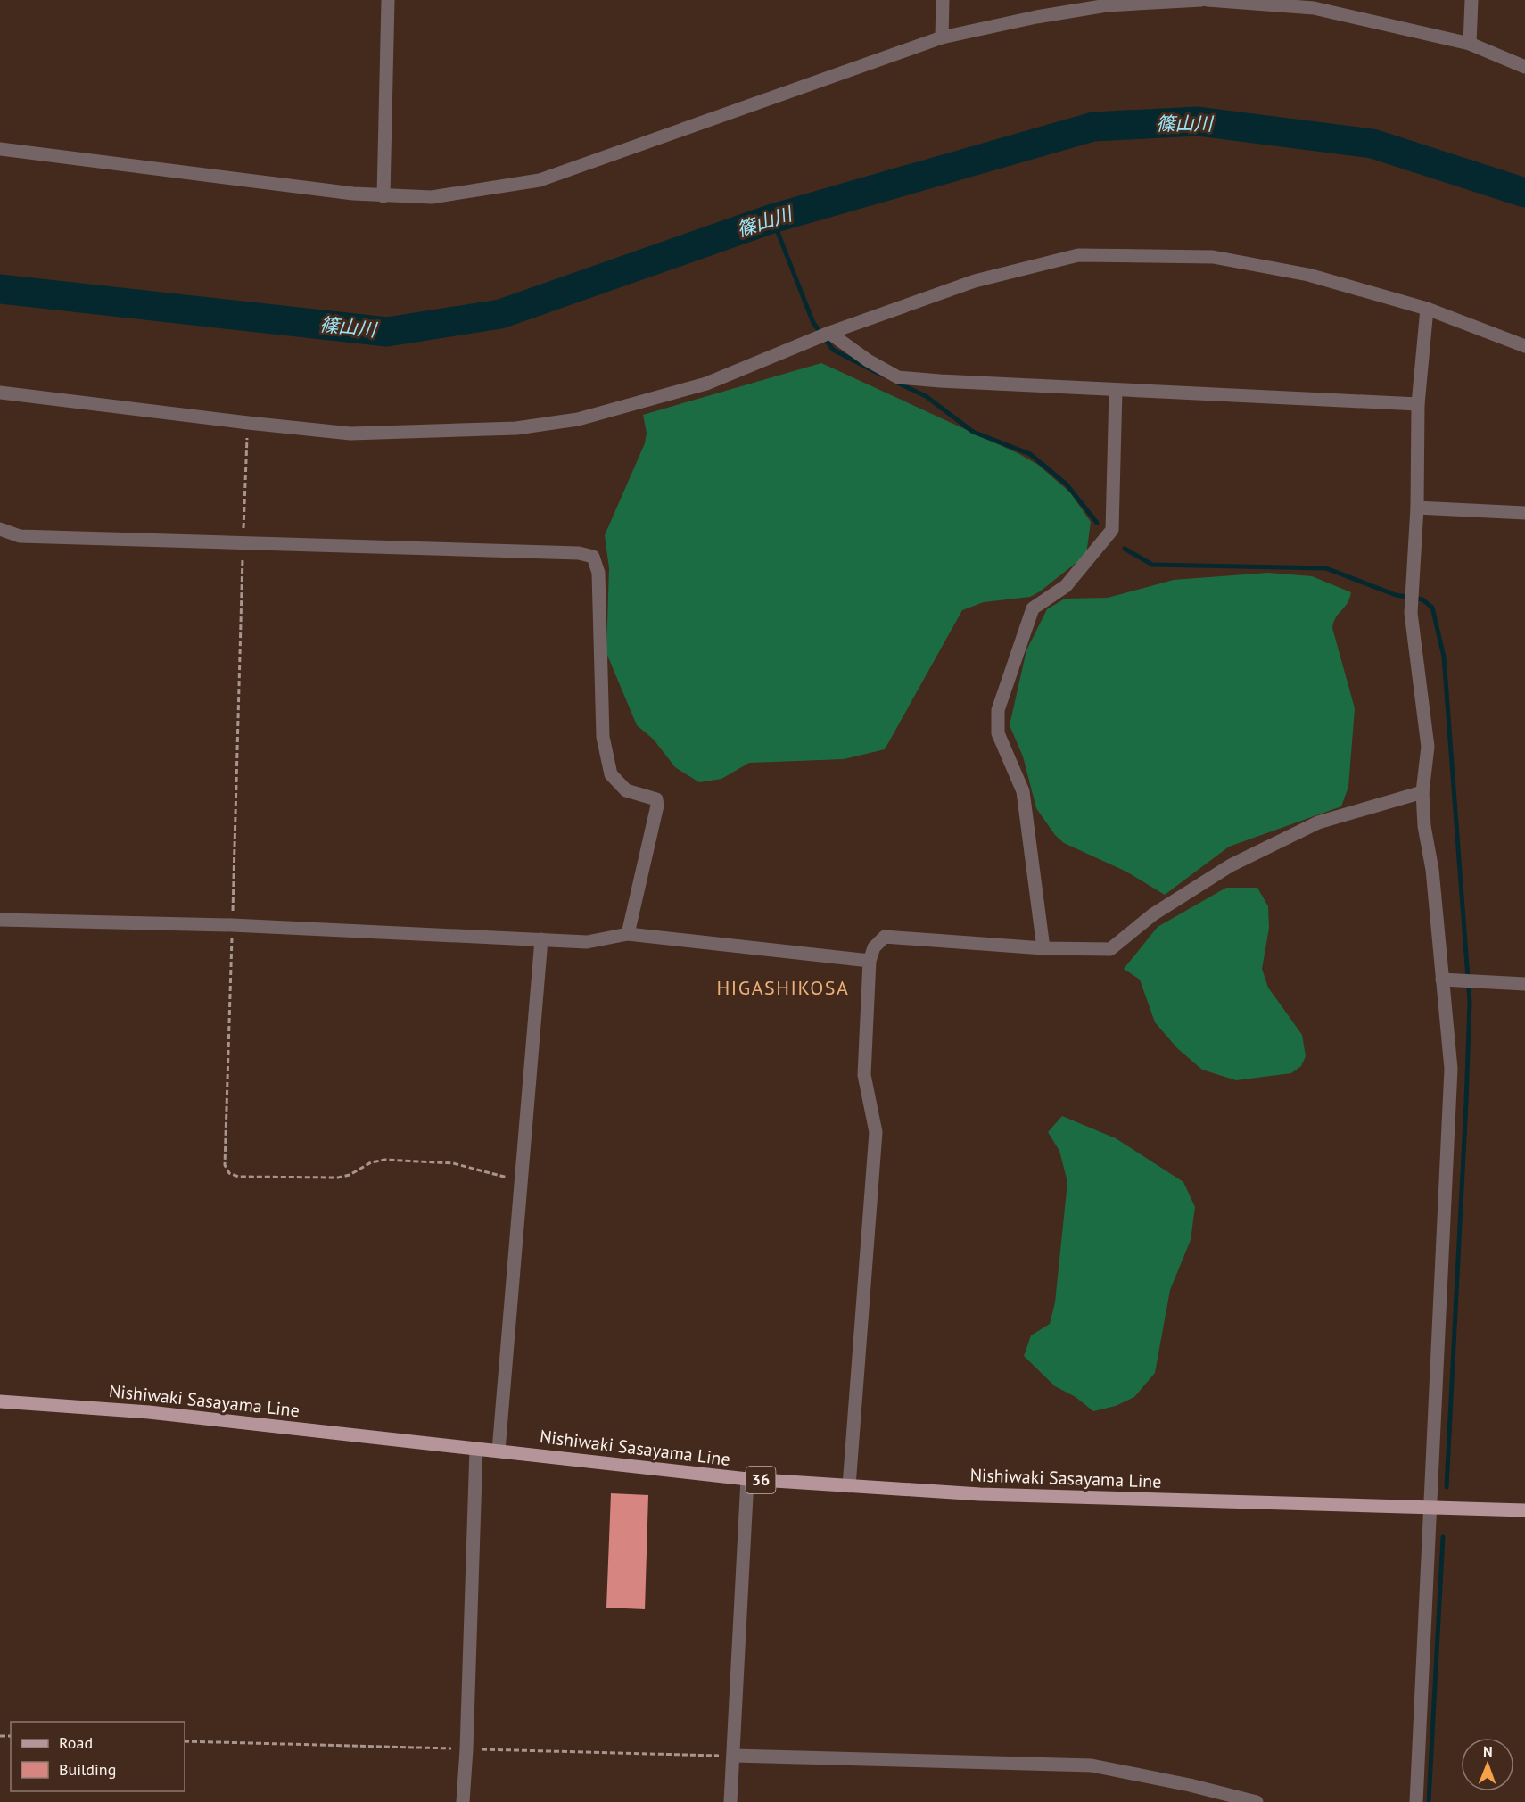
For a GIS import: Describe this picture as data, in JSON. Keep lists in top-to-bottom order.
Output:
{
  "streets": {
    "main road": ["Nishiwaki Sasayama Line", "36"]
  },
  "districts": ["HIGASHIKOSA"],
  "water": ["篠山川"],
  "legend": ["Road", "Building"],
  "north": "top"
}
